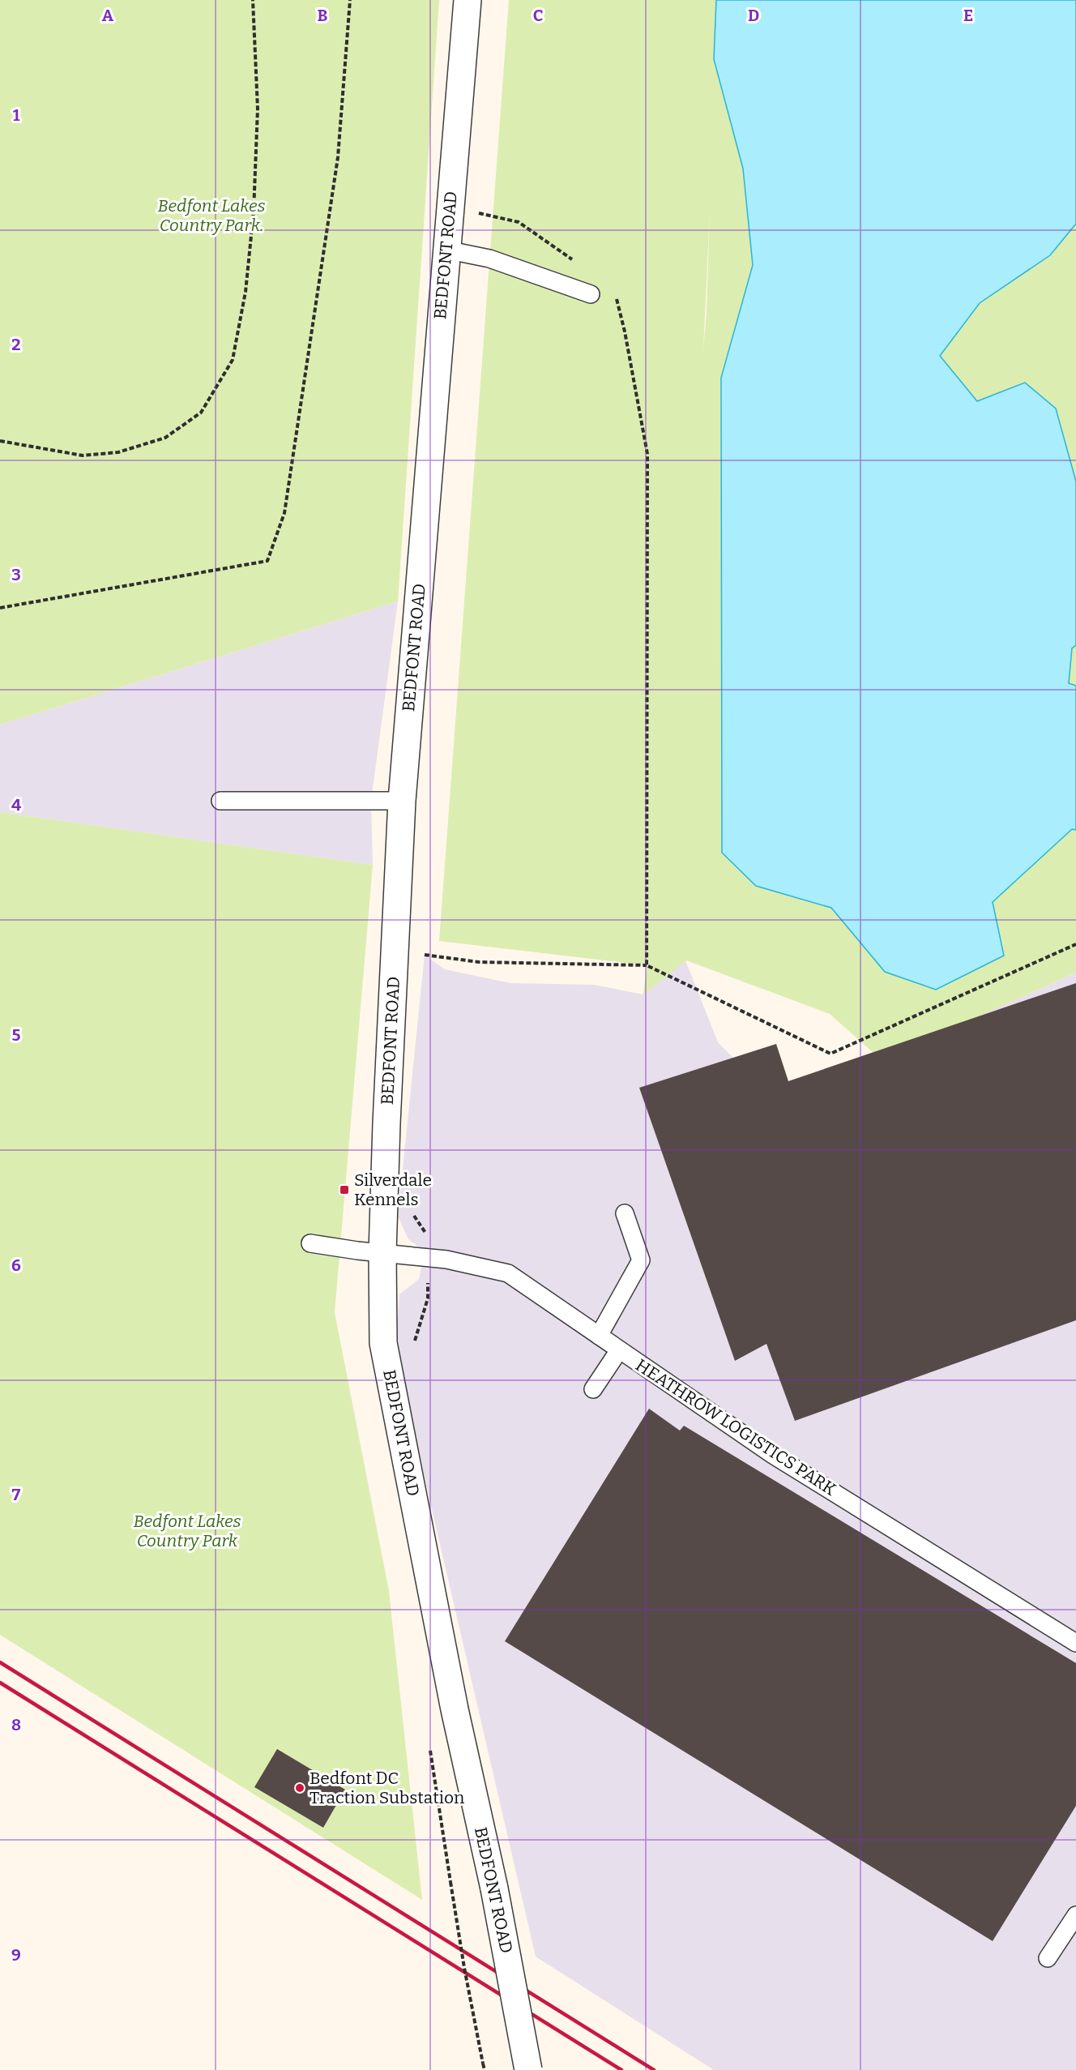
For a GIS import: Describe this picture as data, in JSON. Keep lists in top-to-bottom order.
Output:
{
  "streets": {
    "street": ["BEDFONT ROAD"],
    "lane": ["HEATHROW LOGISTICS PARK"]
  },
  "crossings": [
    ["BEDFONT ROAD", "HEATHROW LOGISTICS PARK"]
  ],
  "parks": ["Bedfont Lakes Country Park.", "Bedfont Lakes Country Park"],
  "places": {
    "transit": ["Silverdale Kennels"],
    "other": ["Bedfont DC Traction Substation"]
  },
  "grid": {
    "columns": [
      "A",
      "B",
      "C",
      "D",
      "E"
    ],
    "rows": [
      "1",
      "2",
      "3",
      "4",
      "5",
      "6",
      "7",
      "8",
      "9"
    ]
  }
}
